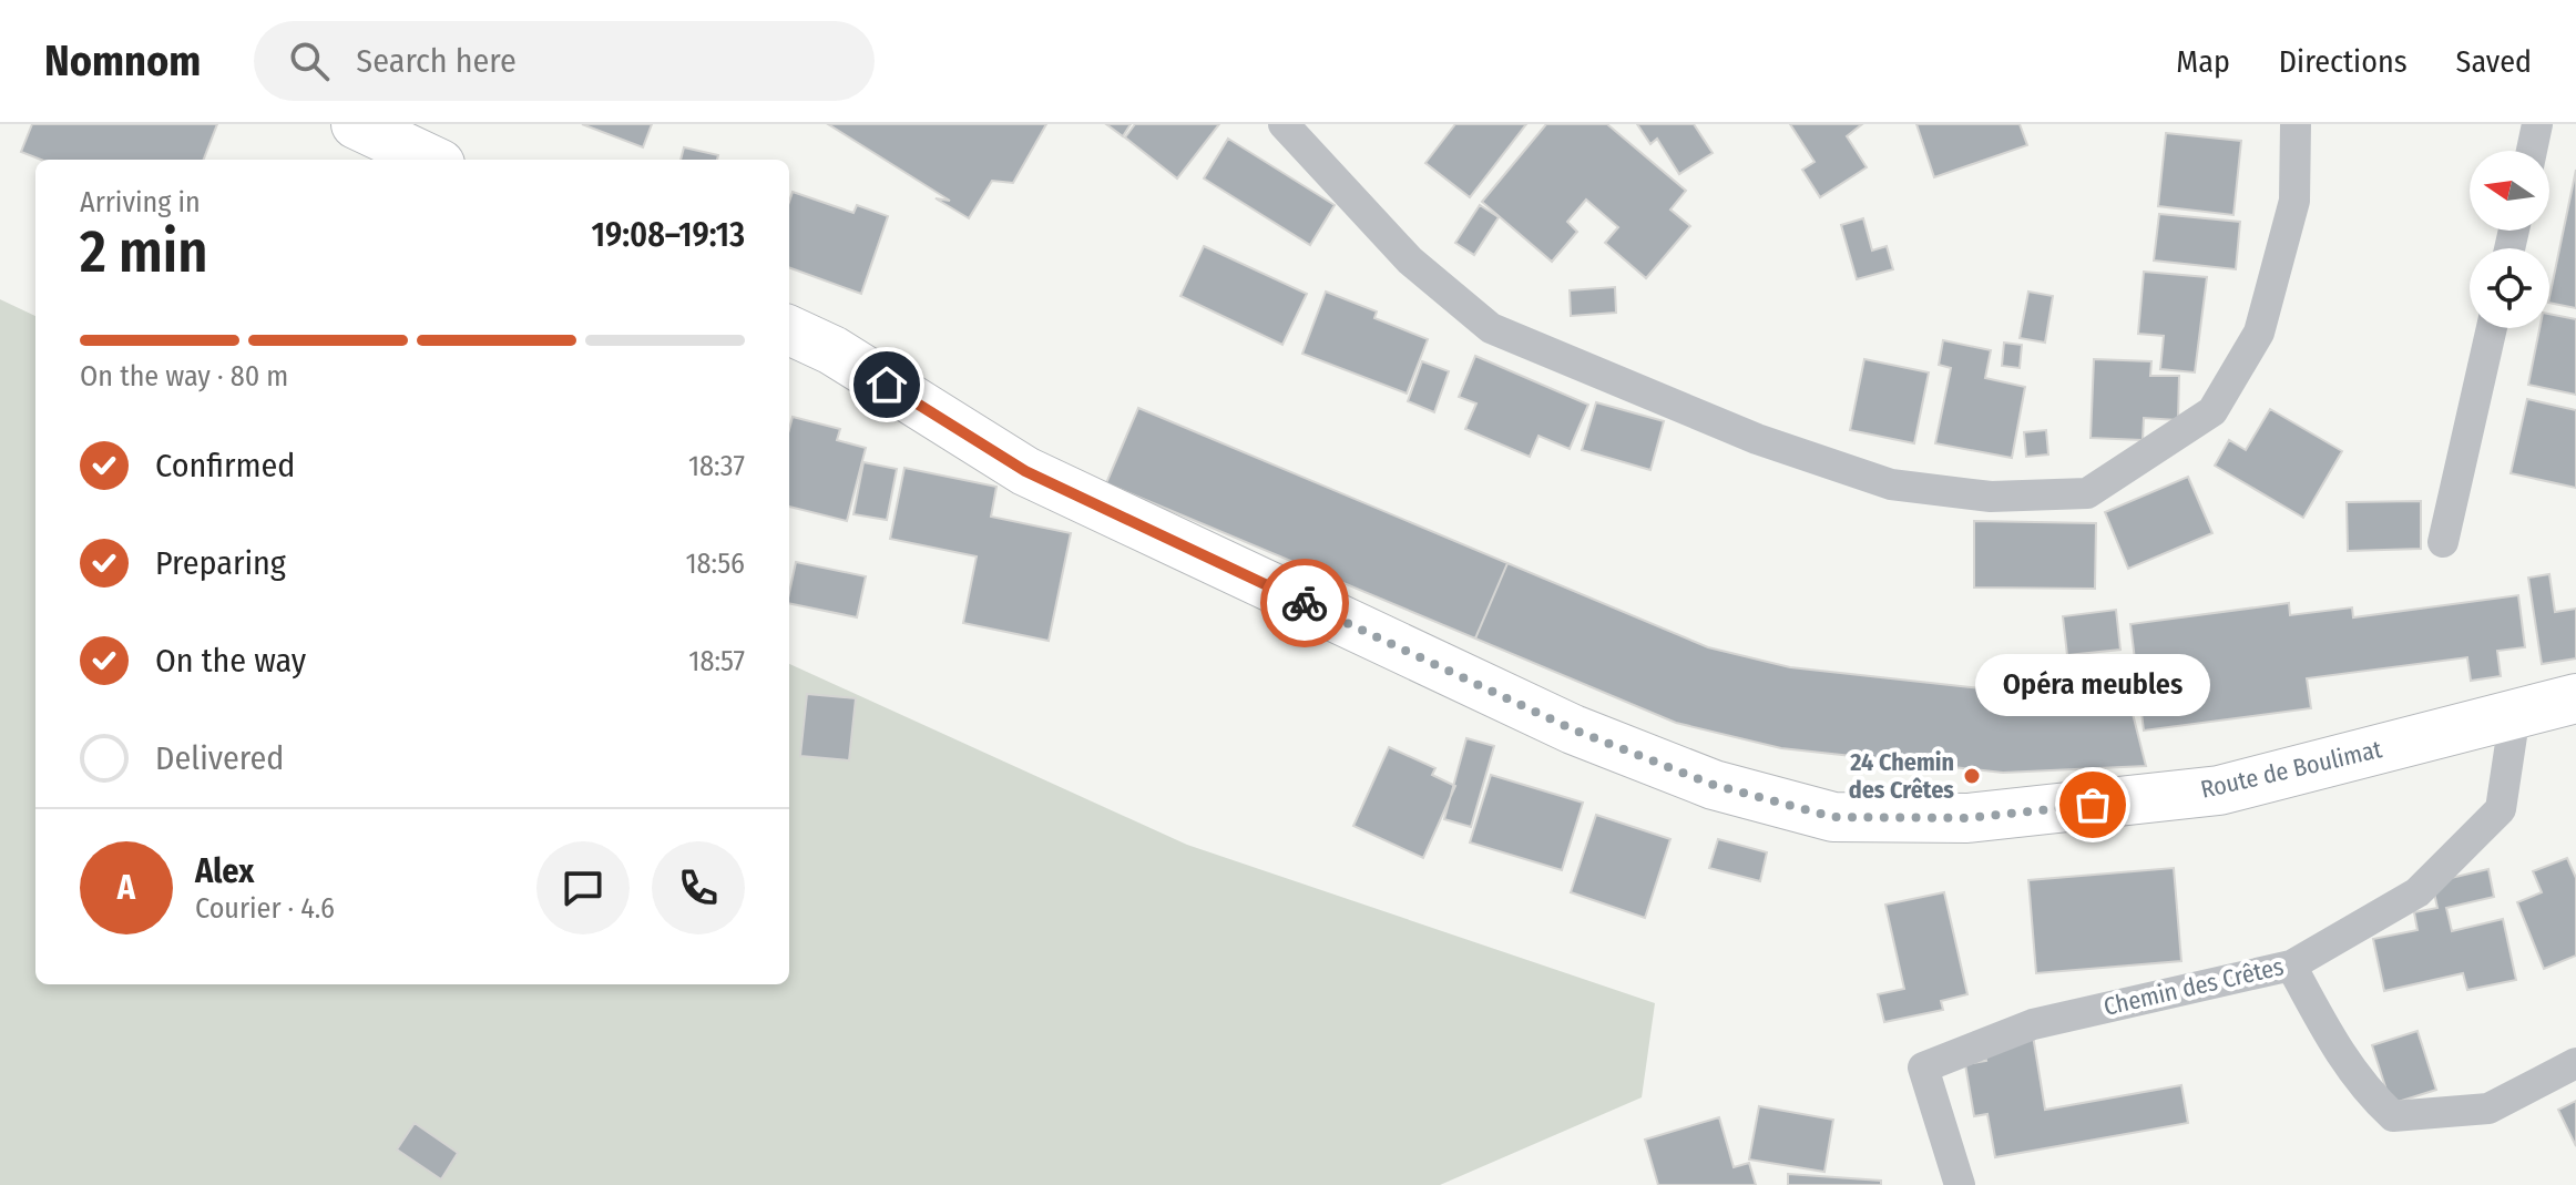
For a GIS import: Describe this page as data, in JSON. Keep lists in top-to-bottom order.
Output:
{
  "streets": {
    "main road": ["Route de Boulimat"],
    "street": ["Chemin des Crêtes"]
  },
  "crossings": [
    ["Route de Boulimat", "Chemin des Crêtes"]
  ],
  "places": ["24 Chemin des Crêtes", "Opéra meubles"],
  "north": "left",
  "page": {
    "header": "Nomnom",
    "search": "Search here",
    "nav": ["Map", "Directions", "Saved"],
    "heading": ["2 min", "Arriving in", "19:08–19:13"],
    "panel": ["Alex", "Courier · 4.6"],
    "bar": "On the way · 80 m",
    "list": [
      ["Confirmed", "18:37"],
      ["Preparing", "18:56"],
      ["On the way", "18:57"],
      "Delivered"
    ],
    "bubble": "Opéra meubles",
    "round": "A"
  }
}
